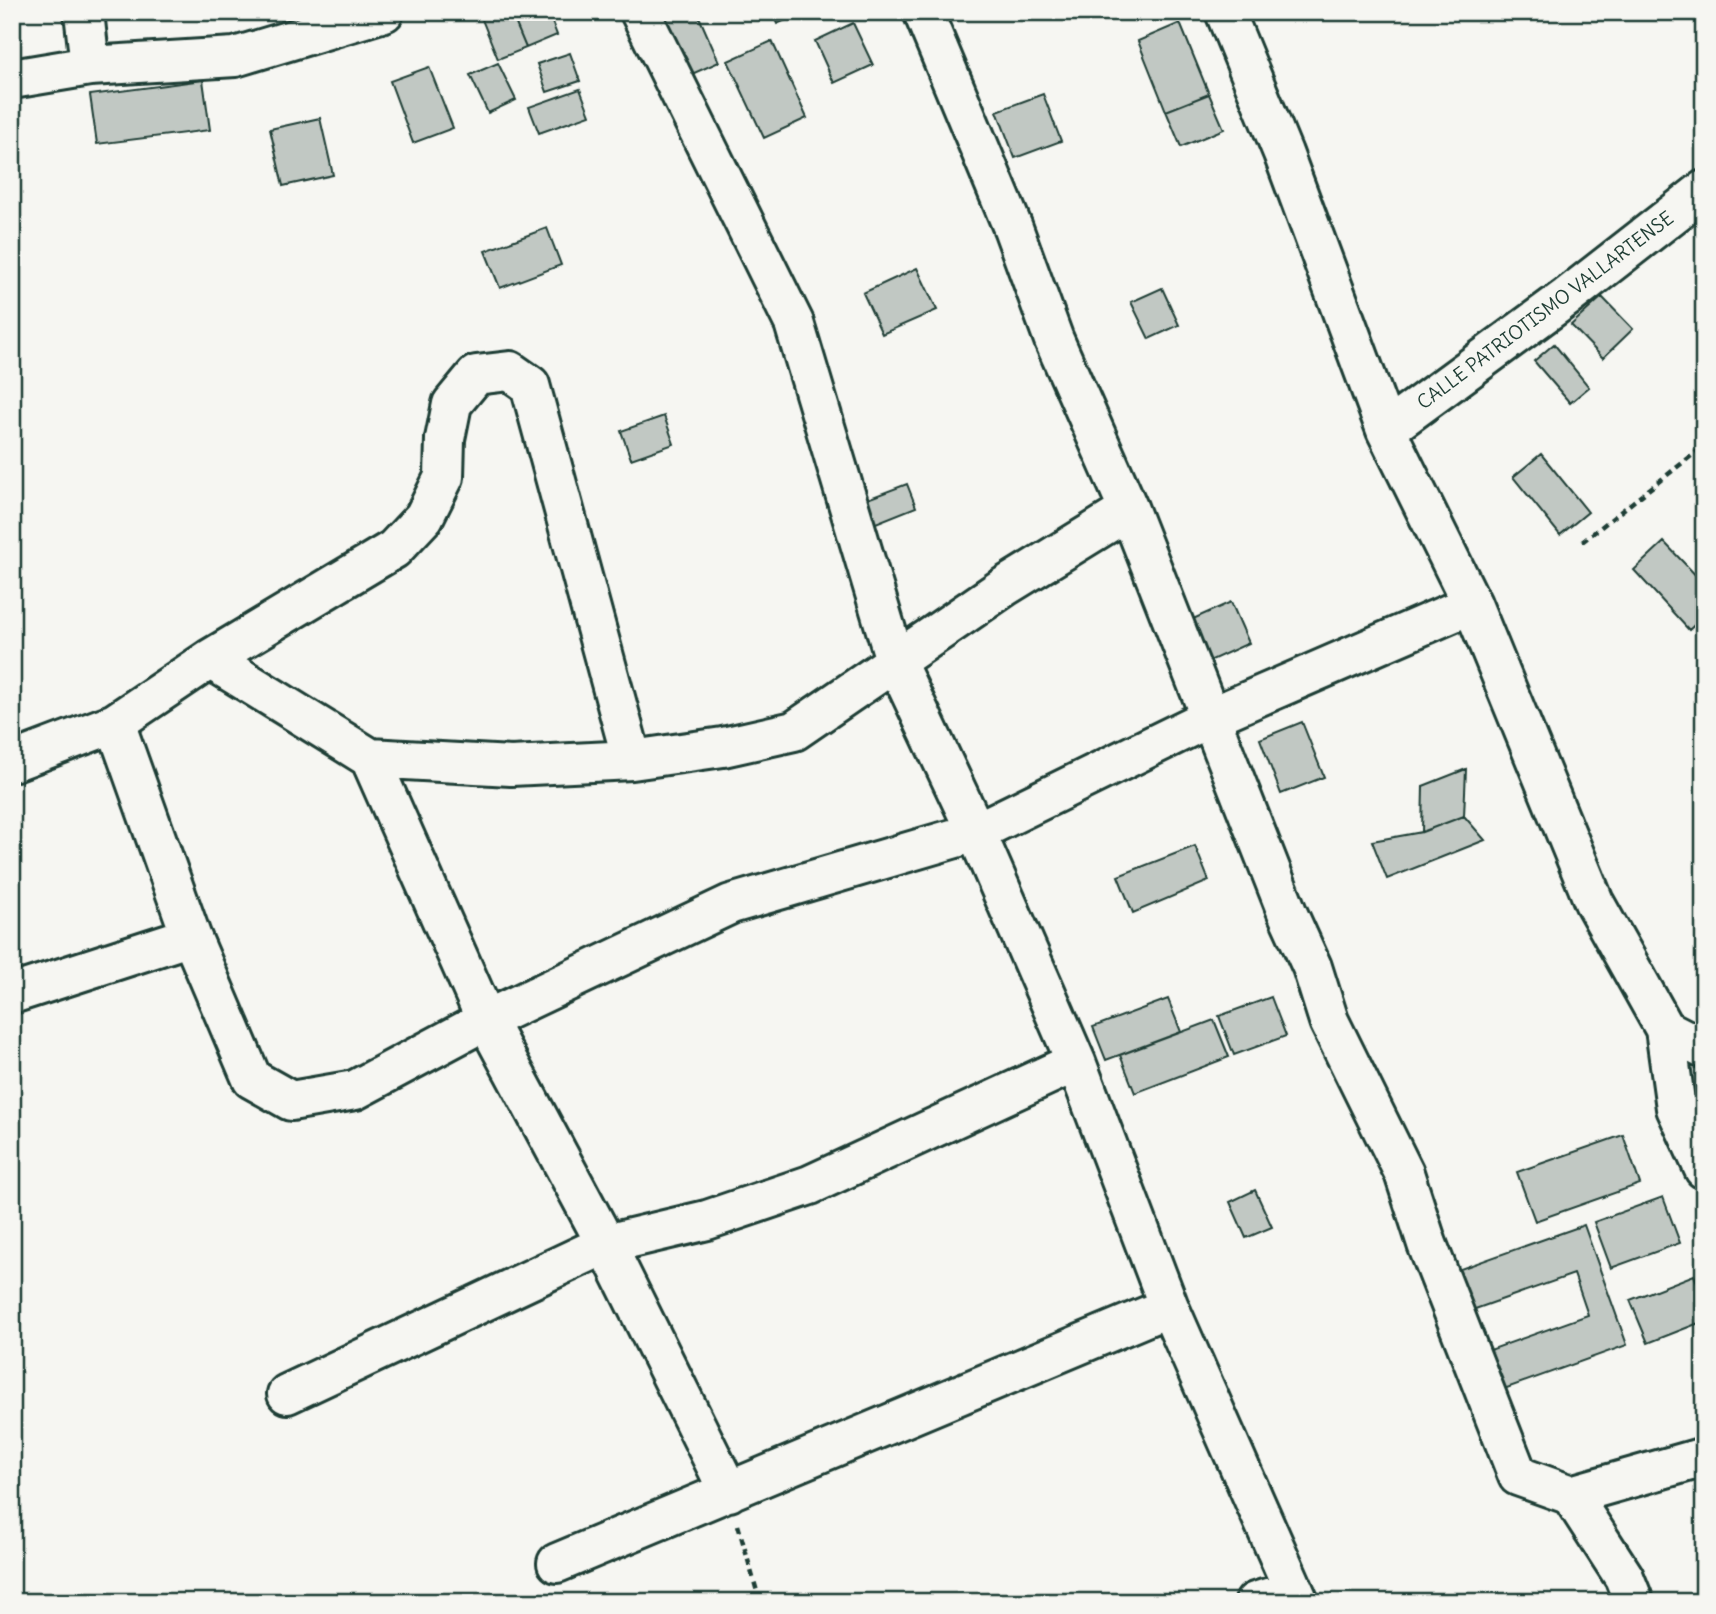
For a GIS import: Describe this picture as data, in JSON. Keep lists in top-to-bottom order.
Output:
{
  "streets": {
    "street": ["CALLE PATRIOTISMO VALLARTENSE"]
  }
}
